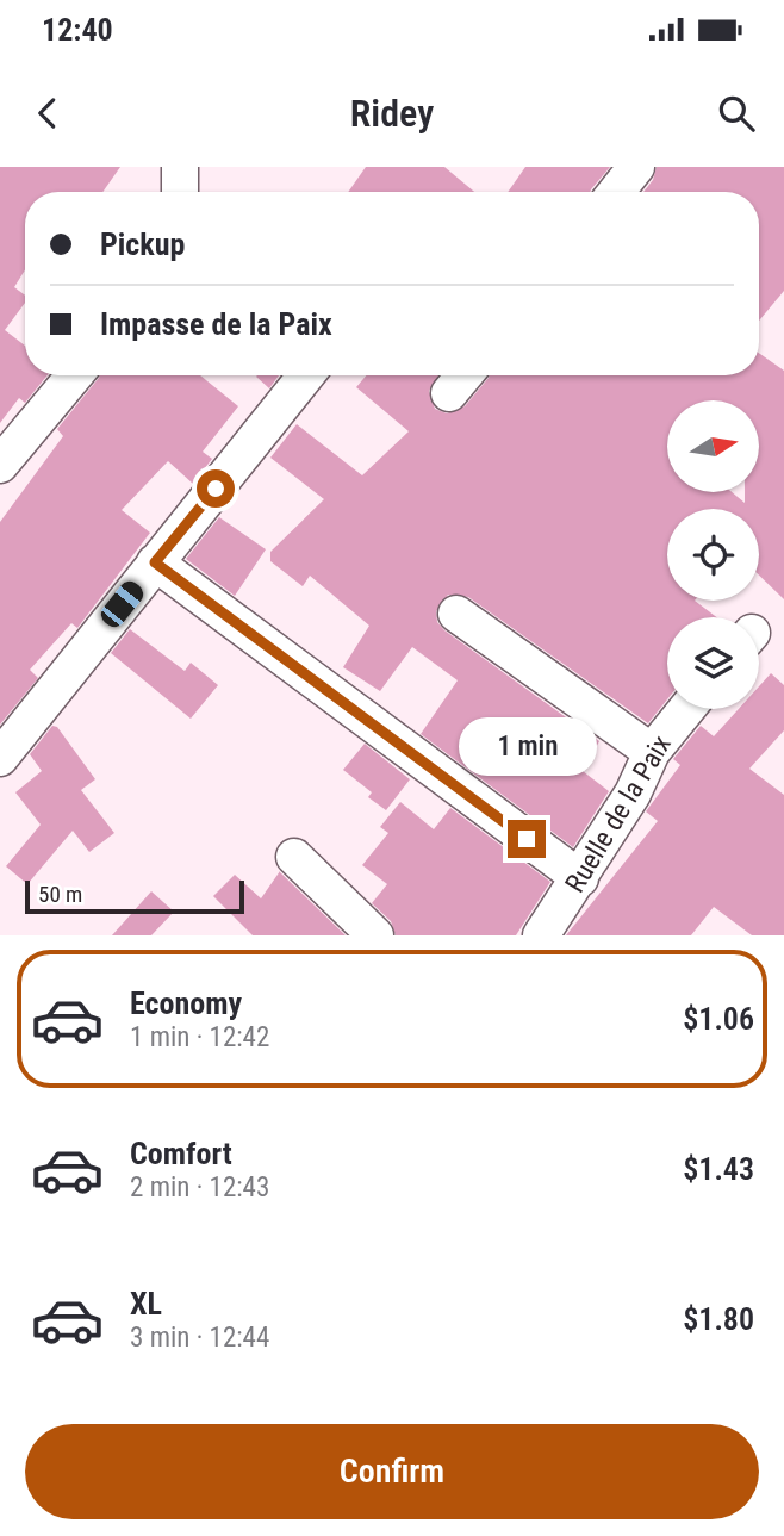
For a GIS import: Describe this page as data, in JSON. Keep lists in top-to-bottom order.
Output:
{
  "streets": {
    "street": ["Ruelle de la Paix"]
  },
  "scale_bar": "50 m",
  "north": "right",
  "page": {
    "status": "12:40",
    "header": "Ridey",
    "banner": ["Pickup", "Impasse de la Paix"],
    "bubble": "1 min",
    "scale": "50 m",
    "list": [
      {
        "name": "Economy",
        "note": "1 min · 12:42",
        "value": "$1.06"
      },
      {
        "name": "Comfort",
        "note": "2 min · 12:43",
        "value": "$1.43"
      },
      {
        "name": "XL",
        "note": "3 min · 12:44",
        "value": "$1.80"
      }
    ],
    "buttons": "Confirm"
  }
}
